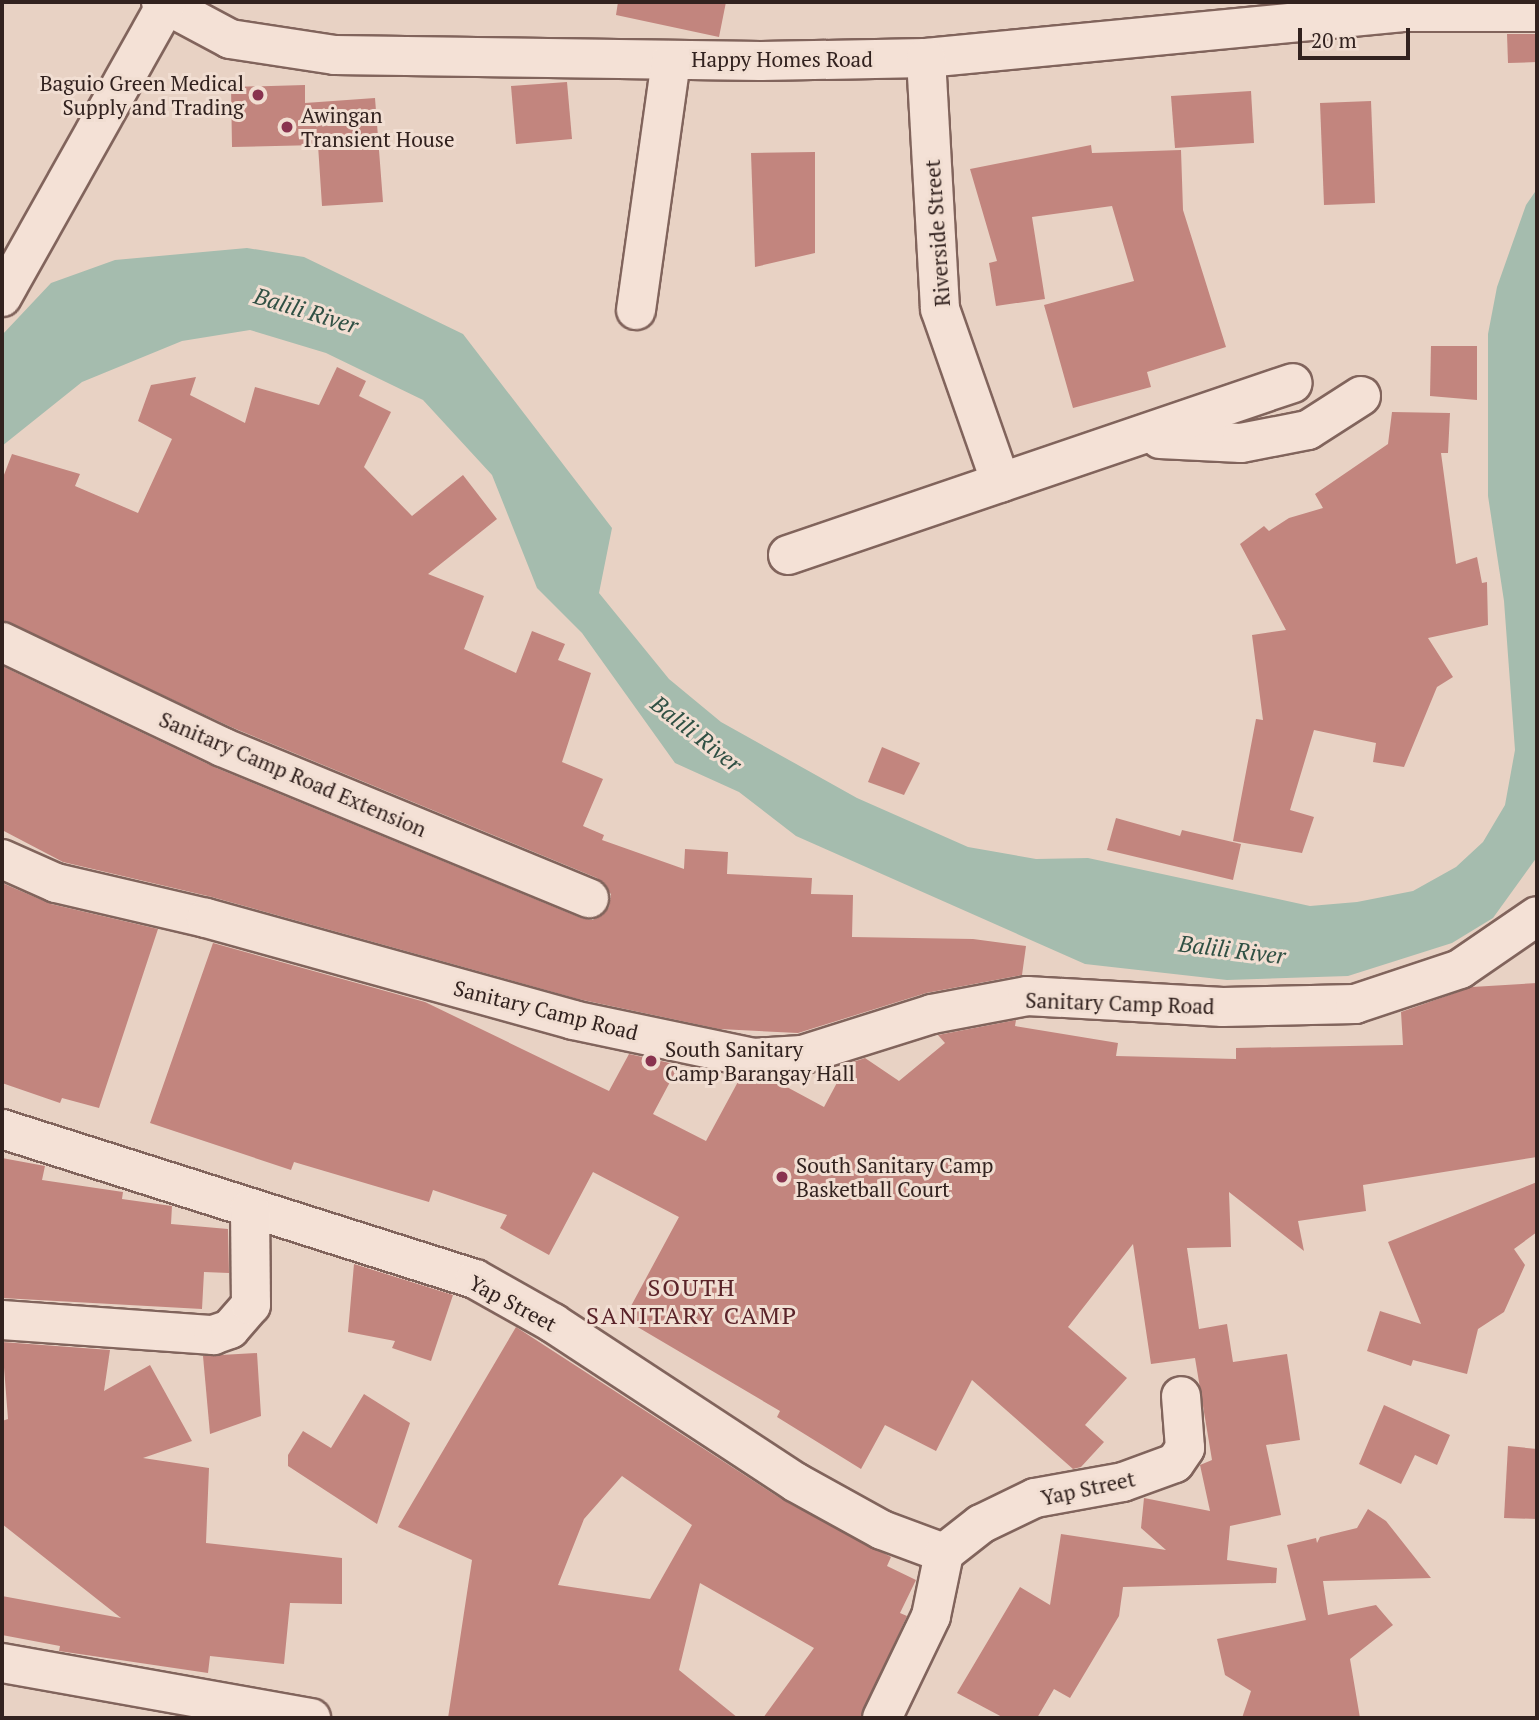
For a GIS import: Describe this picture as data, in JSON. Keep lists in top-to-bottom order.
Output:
{
  "streets": {
    "street": [
      "Happy Homes Road",
      "Riverside Street",
      "Sanitary Camp Road Extension",
      "Sanitary Camp Road",
      "Yap Street"
    ]
  },
  "crossings": [
    ["Happy Homes Road", "Riverside Street"]
  ],
  "districts": ["SOUTH SANITARY CAMP"],
  "water": ["Balili River"],
  "places": [
    "Baguio Green Medical Supply and Trading",
    "Awingan Transient House",
    "South Sanitary Camp Barangay Hall",
    "South Sanitary Camp Basketball Court"
  ],
  "scale_bar": "20 m"
}
